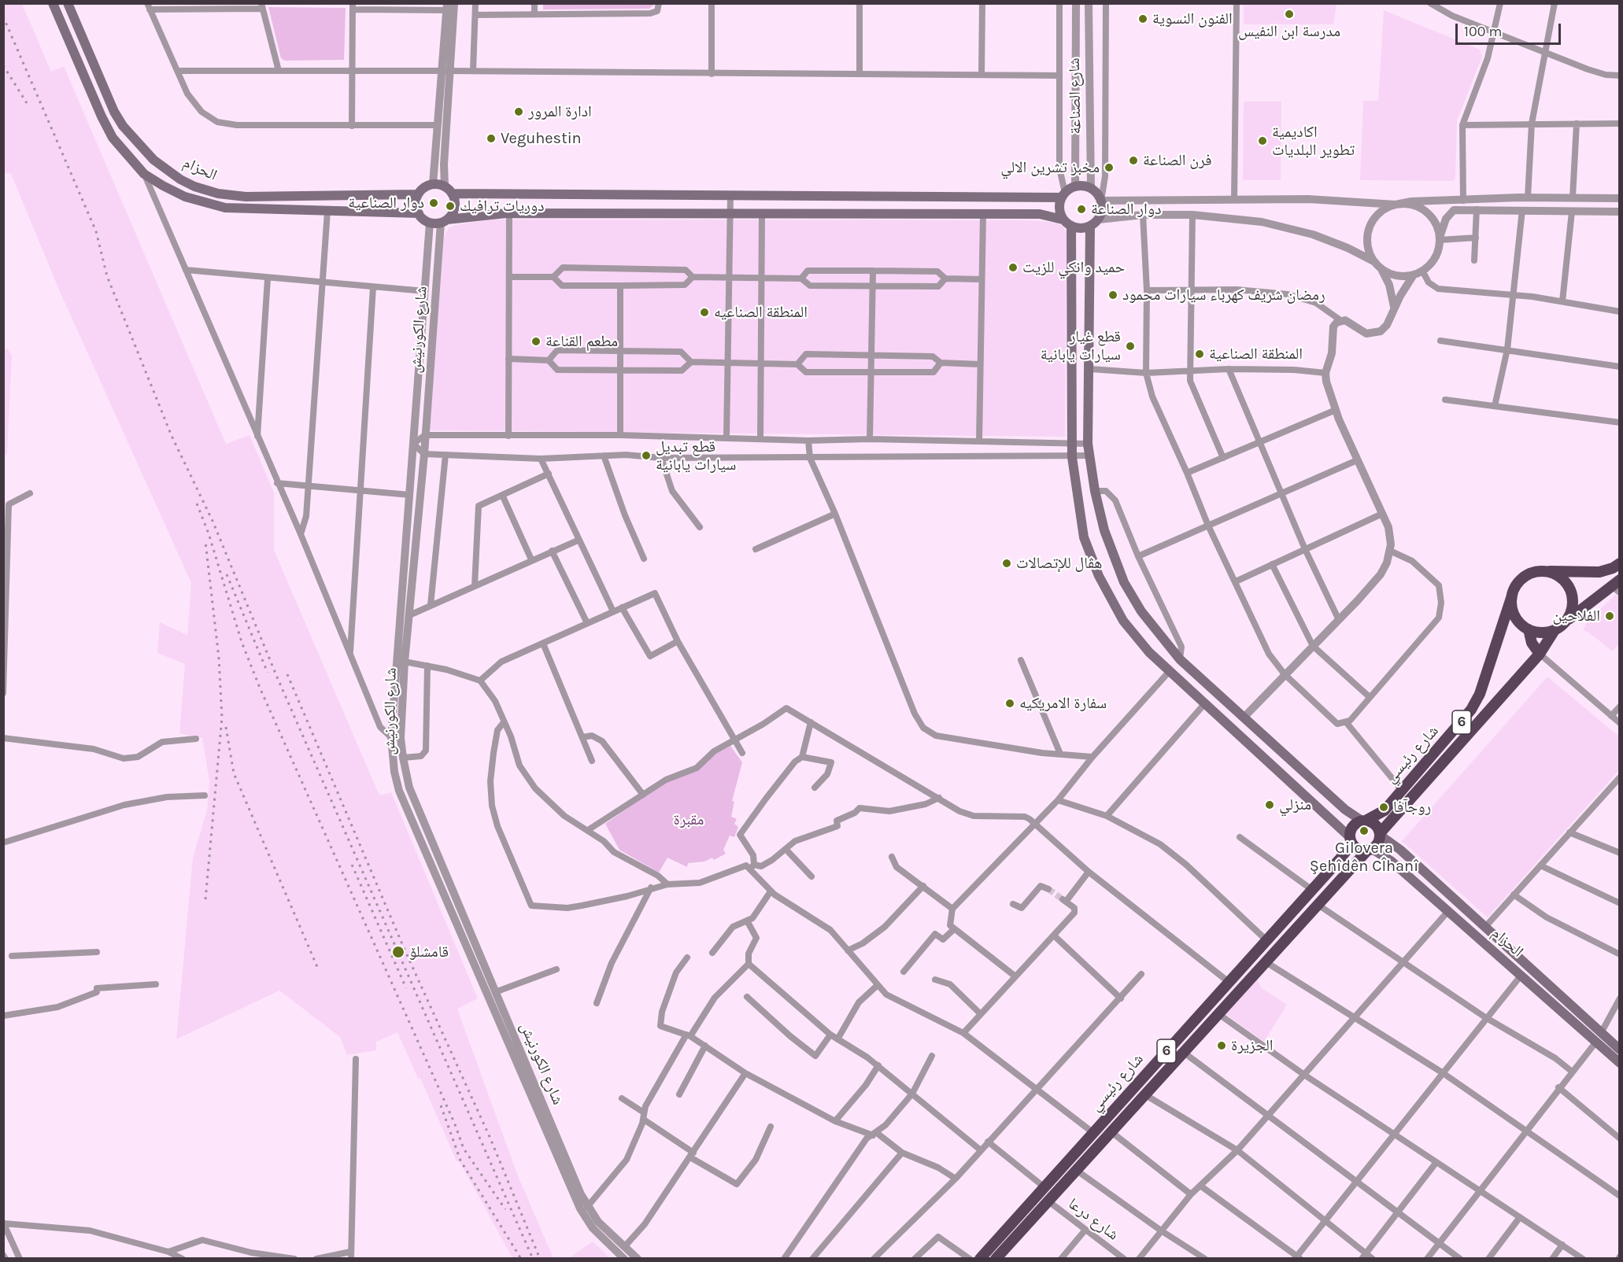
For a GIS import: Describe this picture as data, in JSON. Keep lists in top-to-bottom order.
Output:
{
  "streets": {
    "highway": ["6", "شارع رئيسي"],
    "main road": ["الحزام"],
    "street": ["شارع الصناعة", "شارع الكورنيش", "شارع درعا"]
  },
  "crossings": [
    ["الحزام", "شارع الكورنيش"],
    ["الحزام", "شارع رئيسي"],
    ["شارع رئيسي", "شارع درعا"]
  ],
  "parks": ["مقبرة"],
  "places": [
    "مدرسة ابن النفيس",
    "الفنون النسوية",
    "ادارة المرور",
    "Veguhestin",
    "اكاديمية تطوير البلديات",
    "فرن الصناعة",
    "مخبز تشرين الالي",
    "دوار الصناعية",
    "دوريات ترافيك",
    "دوار الصناعة",
    "حميد وانكي للزيت",
    "رمضان شريف كهرباء سيارات محمود",
    "المنطقة الصناعيه",
    "مطعم القناعة",
    "قطع غيار سيارات يابانية",
    "المنطقة الصناعية",
    "قطع تبديل سيارات يابانية",
    "هڤال للإتصالات",
    "الفلاحين",
    "سفارة الامريكيه",
    "منزلي",
    "روجآفا",
    "Gilovera Şehîdên CÎhanî",
    "قامشلۆ",
    "الجزيرة"
  ],
  "scale_bar": "100 m"
}
